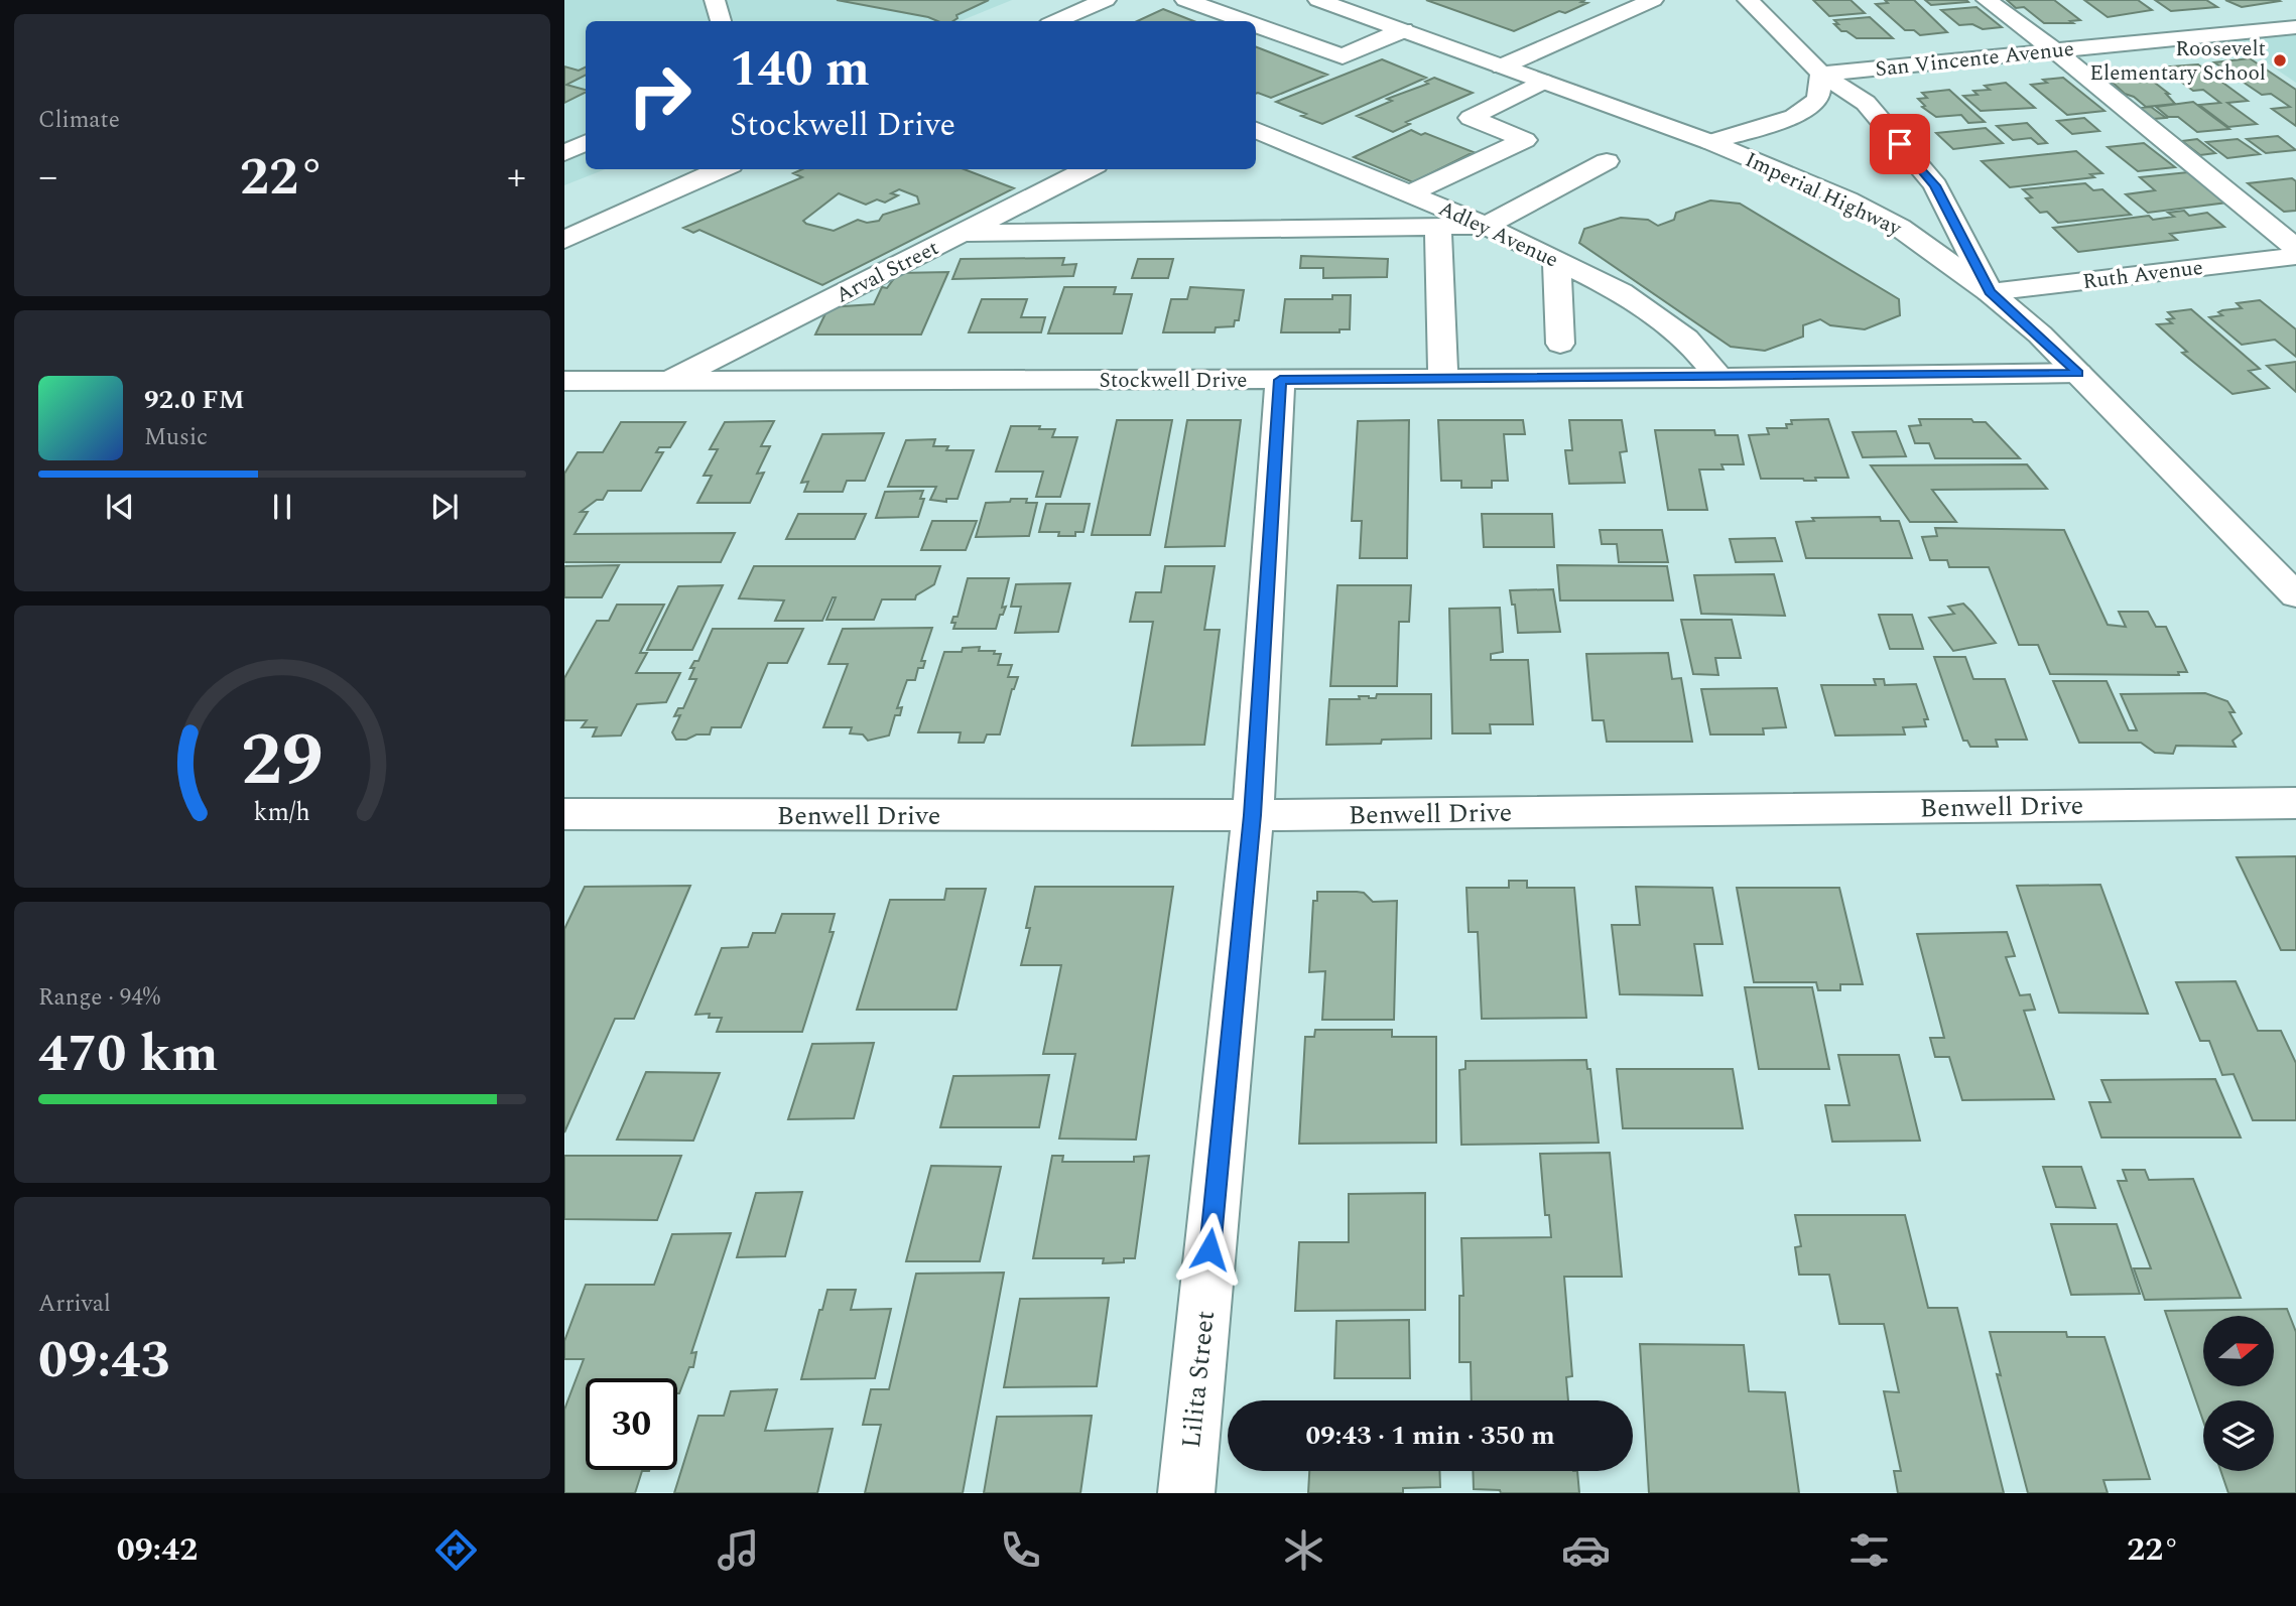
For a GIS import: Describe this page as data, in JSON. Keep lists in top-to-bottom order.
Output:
{
  "streets": {
    "street": [
      "San Vincente Avenue",
      "Imperial Highway",
      "Adley Avenue",
      "Arval Street",
      "Ruth Avenue",
      "Stockwell Drive",
      "Benwell Drive",
      "Lilita Street"
    ]
  },
  "crossings": [
    ["Imperial Highway", "Ruth Avenue"],
    ["Imperial Highway", "Stockwell Drive"],
    ["Adley Avenue", "Stockwell Drive"],
    ["Arval Street", "Stockwell Drive"],
    ["Stockwell Drive", "Lilita Street"],
    ["Benwell Drive", "Lilita Street"]
  ],
  "places": ["Roosevelt Elementary School"],
  "north": "right",
  "page": {
    "tile": [
      "Climate",
      ["Range · 94%", "470 km"],
      ["Arrival", "09:43"]
    ],
    "turn": ["140 m", "Stockwell Drive"],
    "heat": ["−", "22°", "+"],
    "song": ["92.0 FM", "Music"],
    "limit": "30",
    "trip": "09:43 · 1 min · 350 m",
    "tabs": ["09:42", "22°"],
    "gauge": ["29", "km/h"]
  }
}
